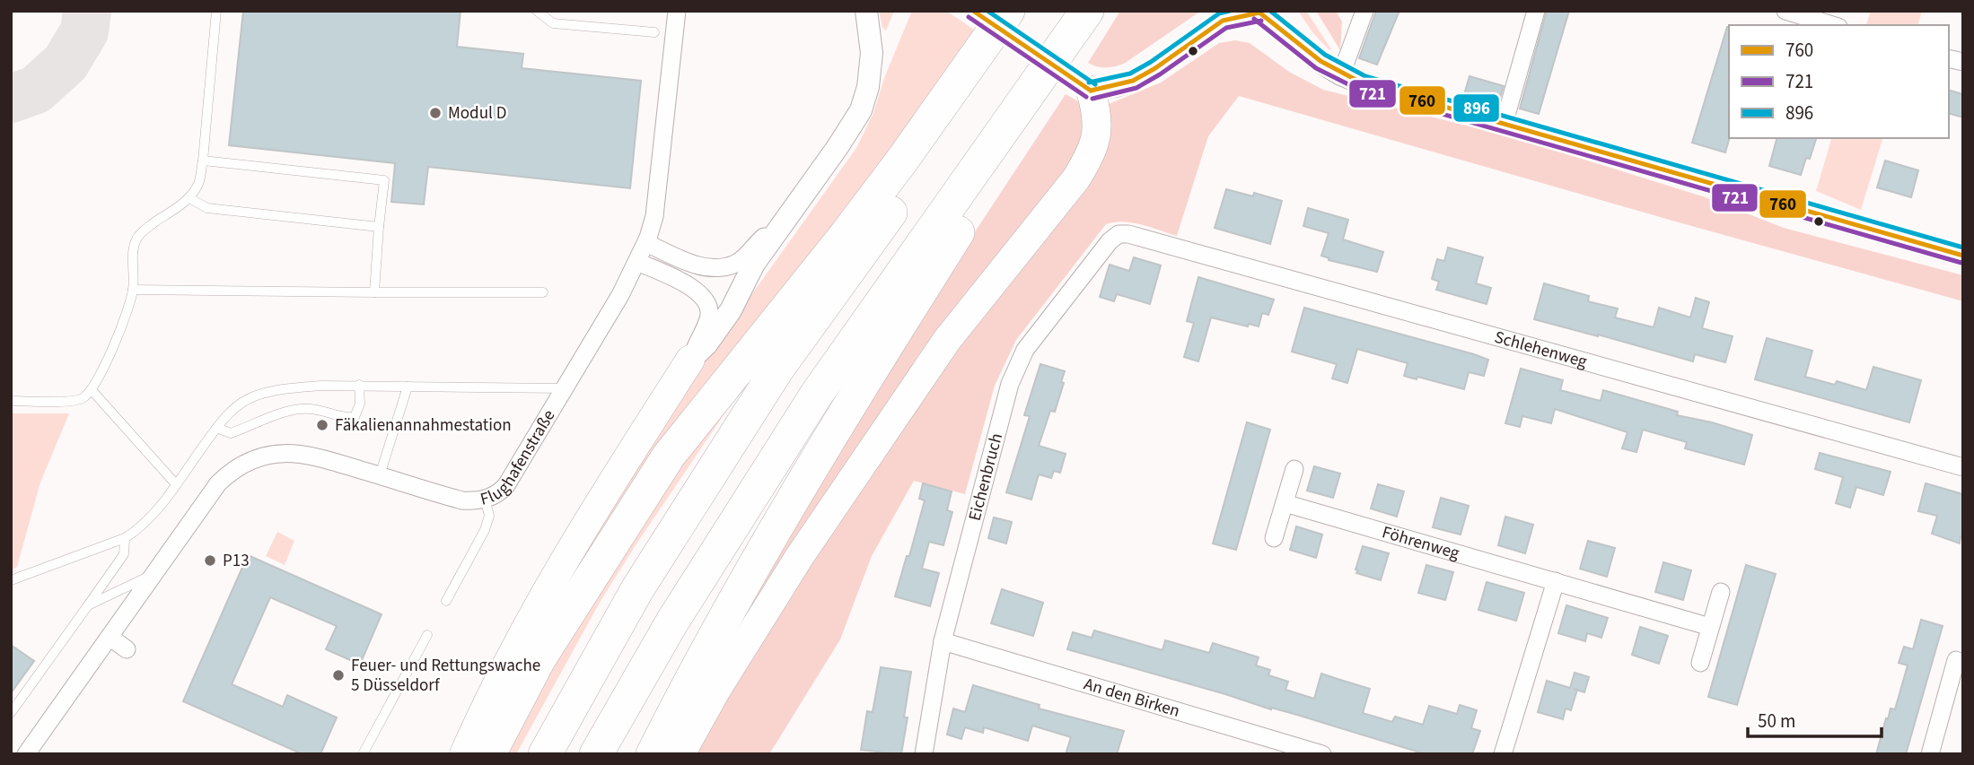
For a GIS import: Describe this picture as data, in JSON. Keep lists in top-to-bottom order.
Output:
{
  "streets": {
    "street": [
      "Schlehenweg",
      "Flughafenstraße",
      "Eichenbruch",
      "Föhrenweg",
      "An den Birken"
    ]
  },
  "crossings": [
    ["Schlehenweg", "Eichenbruch"],
    ["Eichenbruch", "An den Birken"]
  ],
  "places": [
    "Modul D",
    "Fäkalienannahmestation",
    "P13",
    "Feuer- und Rettungswache 5 Düsseldorf"
  ],
  "lines": ["transit line 760", "transit line 896", "transit line 721"],
  "legend": ["760", "721", "896"],
  "scale_bar": "50 m"
}
